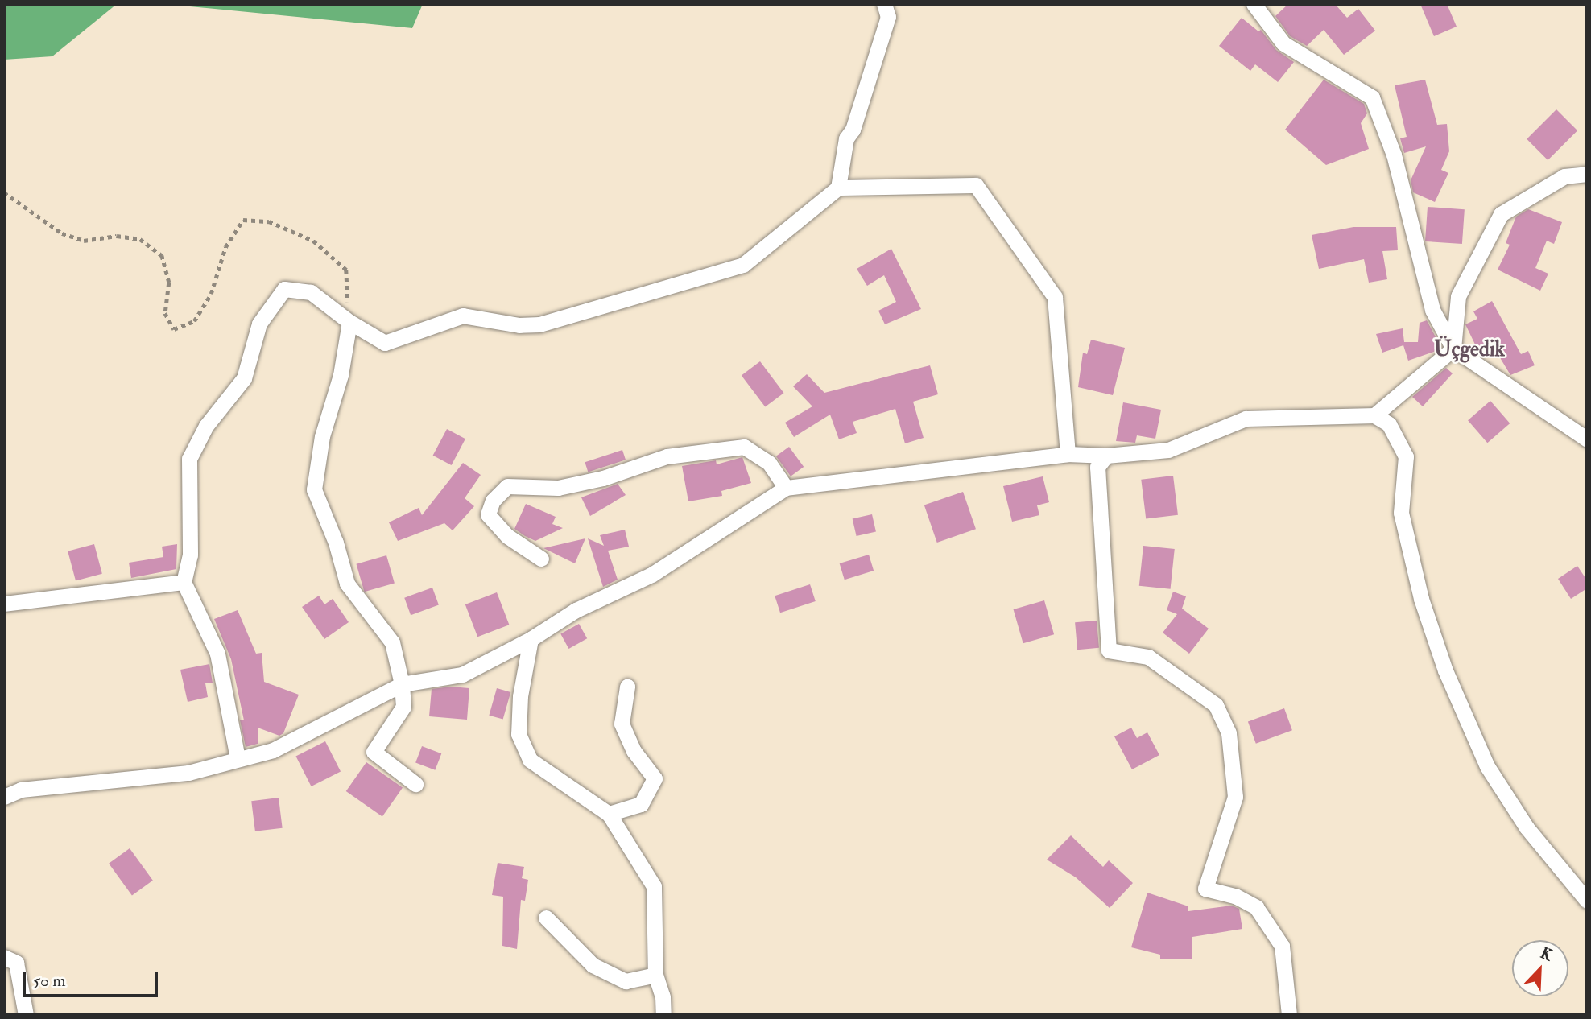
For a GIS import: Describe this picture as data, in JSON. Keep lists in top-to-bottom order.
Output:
{
  "districts": ["Üçgedik"],
  "scale_bar": "50 m",
  "north": "top right"
}
